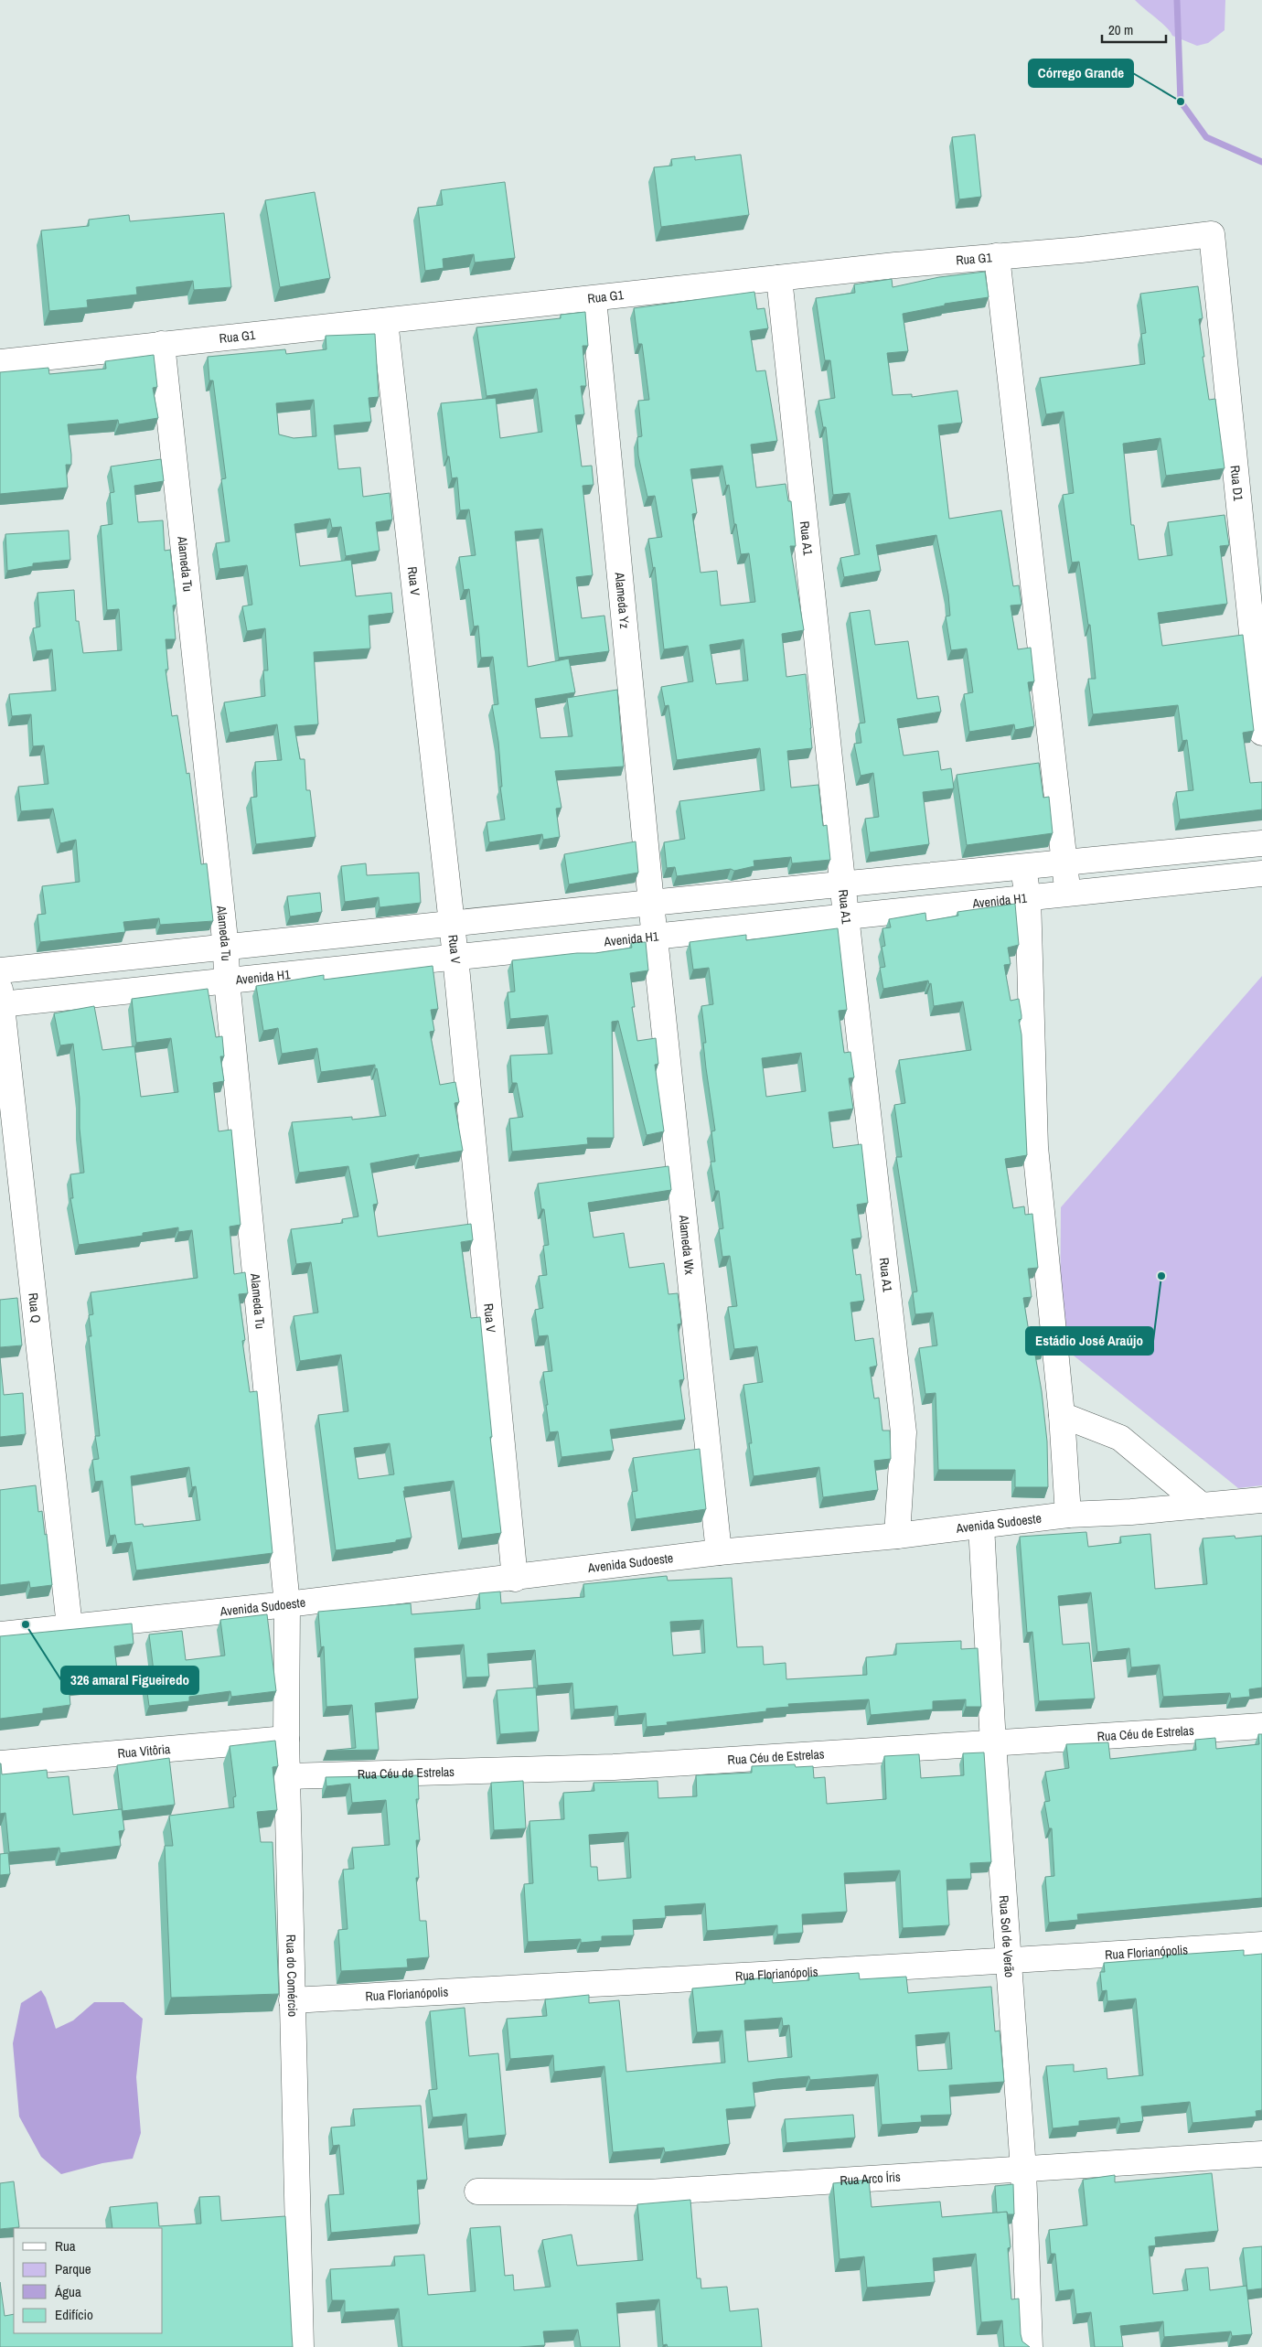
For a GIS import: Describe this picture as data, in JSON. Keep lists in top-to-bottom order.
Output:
{
  "streets": {
    "street": [
      "Rua G1",
      "Rua D1",
      "Rua A1",
      "Alameda Tu",
      "Rua V",
      "Alameda Yz",
      "Avenida H1",
      "Alameda Wx",
      "Rua Q",
      "Avenida Sudoeste",
      "Rua Céu de Estrelas",
      "Rua Vitôria",
      "Rua Sol de Verão",
      "Rua Florianópolis",
      "Rua do Comércio",
      "Rua Arco Íris"
    ]
  },
  "crossings": [
    ["Rua G1", "Rua D1"],
    ["Rua G1", "Rua A1"],
    ["Rua G1", "Alameda Tu"],
    ["Rua G1", "Rua V"],
    ["Rua G1", "Alameda Yz"],
    ["Rua A1", "Avenida H1"],
    ["Rua A1", "Avenida Sudoeste"],
    ["Alameda Tu", "Avenida H1"],
    ["Alameda Tu", "Avenida Sudoeste"],
    ["Alameda Tu", "Rua do Comércio"],
    ["Rua V", "Avenida H1"],
    ["Rua V", "Avenida Sudoeste"],
    ["Alameda Yz", "Avenida H1"],
    ["Alameda Yz", "Alameda Wx"],
    ["Avenida H1", "Alameda Wx"],
    ["Avenida H1", "Rua Q"],
    ["Alameda Wx", "Avenida Sudoeste"],
    ["Rua Q", "Avenida Sudoeste"],
    ["Avenida Sudoeste", "Rua Sol de Verão"],
    ["Avenida Sudoeste", "Rua do Comércio"],
    ["Rua Céu de Estrelas", "Rua Sol de Verão"],
    ["Rua Céu de Estrelas", "Rua do Comércio"],
    ["Rua Vitôria", "Rua do Comércio"],
    ["Rua Sol de Verão", "Rua Florianópolis"],
    ["Rua Sol de Verão", "Rua Arco Íris"],
    ["Rua Florianópolis", "Rua do Comércio"]
  ],
  "places": ["Córrego Grande", "Estádio José Araújo", "326 amaral Figueiredo"],
  "legend": [
    "Rua",
    "Parque",
    "Água",
    "Edifício"
  ],
  "scale_bar": "20 m"
}
